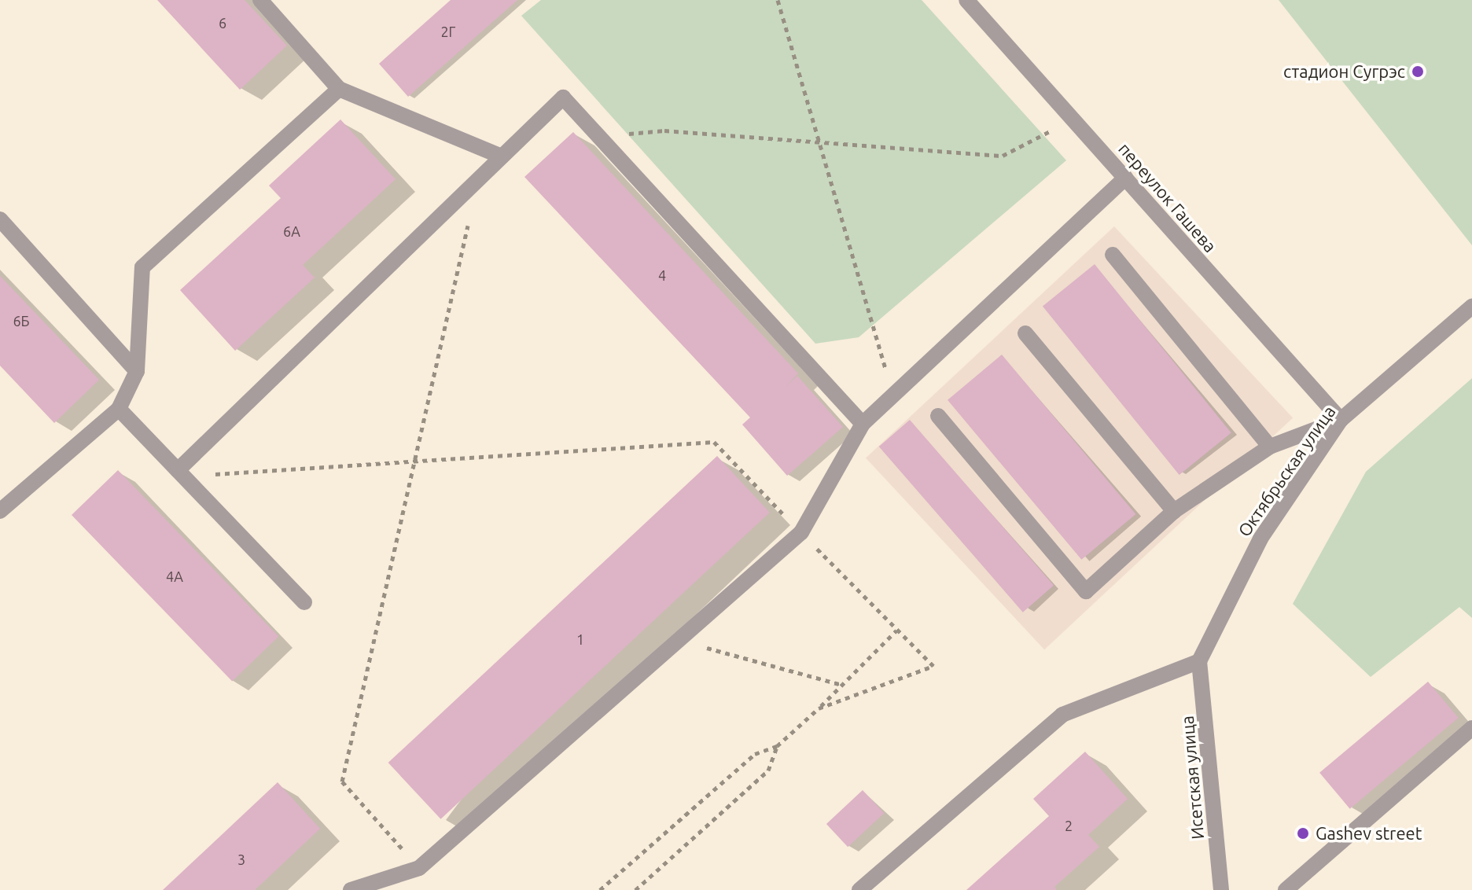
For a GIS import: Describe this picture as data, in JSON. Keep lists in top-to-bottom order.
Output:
{
  "streets": {
    "street": ["переулок Гашева", "Октябрьская улица", "Исетская улица"]
  },
  "crossings": [
    ["переулок Гашева", "Октябрьская улица"],
    ["Октябрьская улица", "Исетская улица"]
  ],
  "places": ["стадион Сугрэс", "Gashev street"],
  "house_numbers": [
    "6",
    "2Г",
    "6А",
    "4",
    "6Б",
    "4А",
    "1",
    "2",
    "3"
  ]
}
